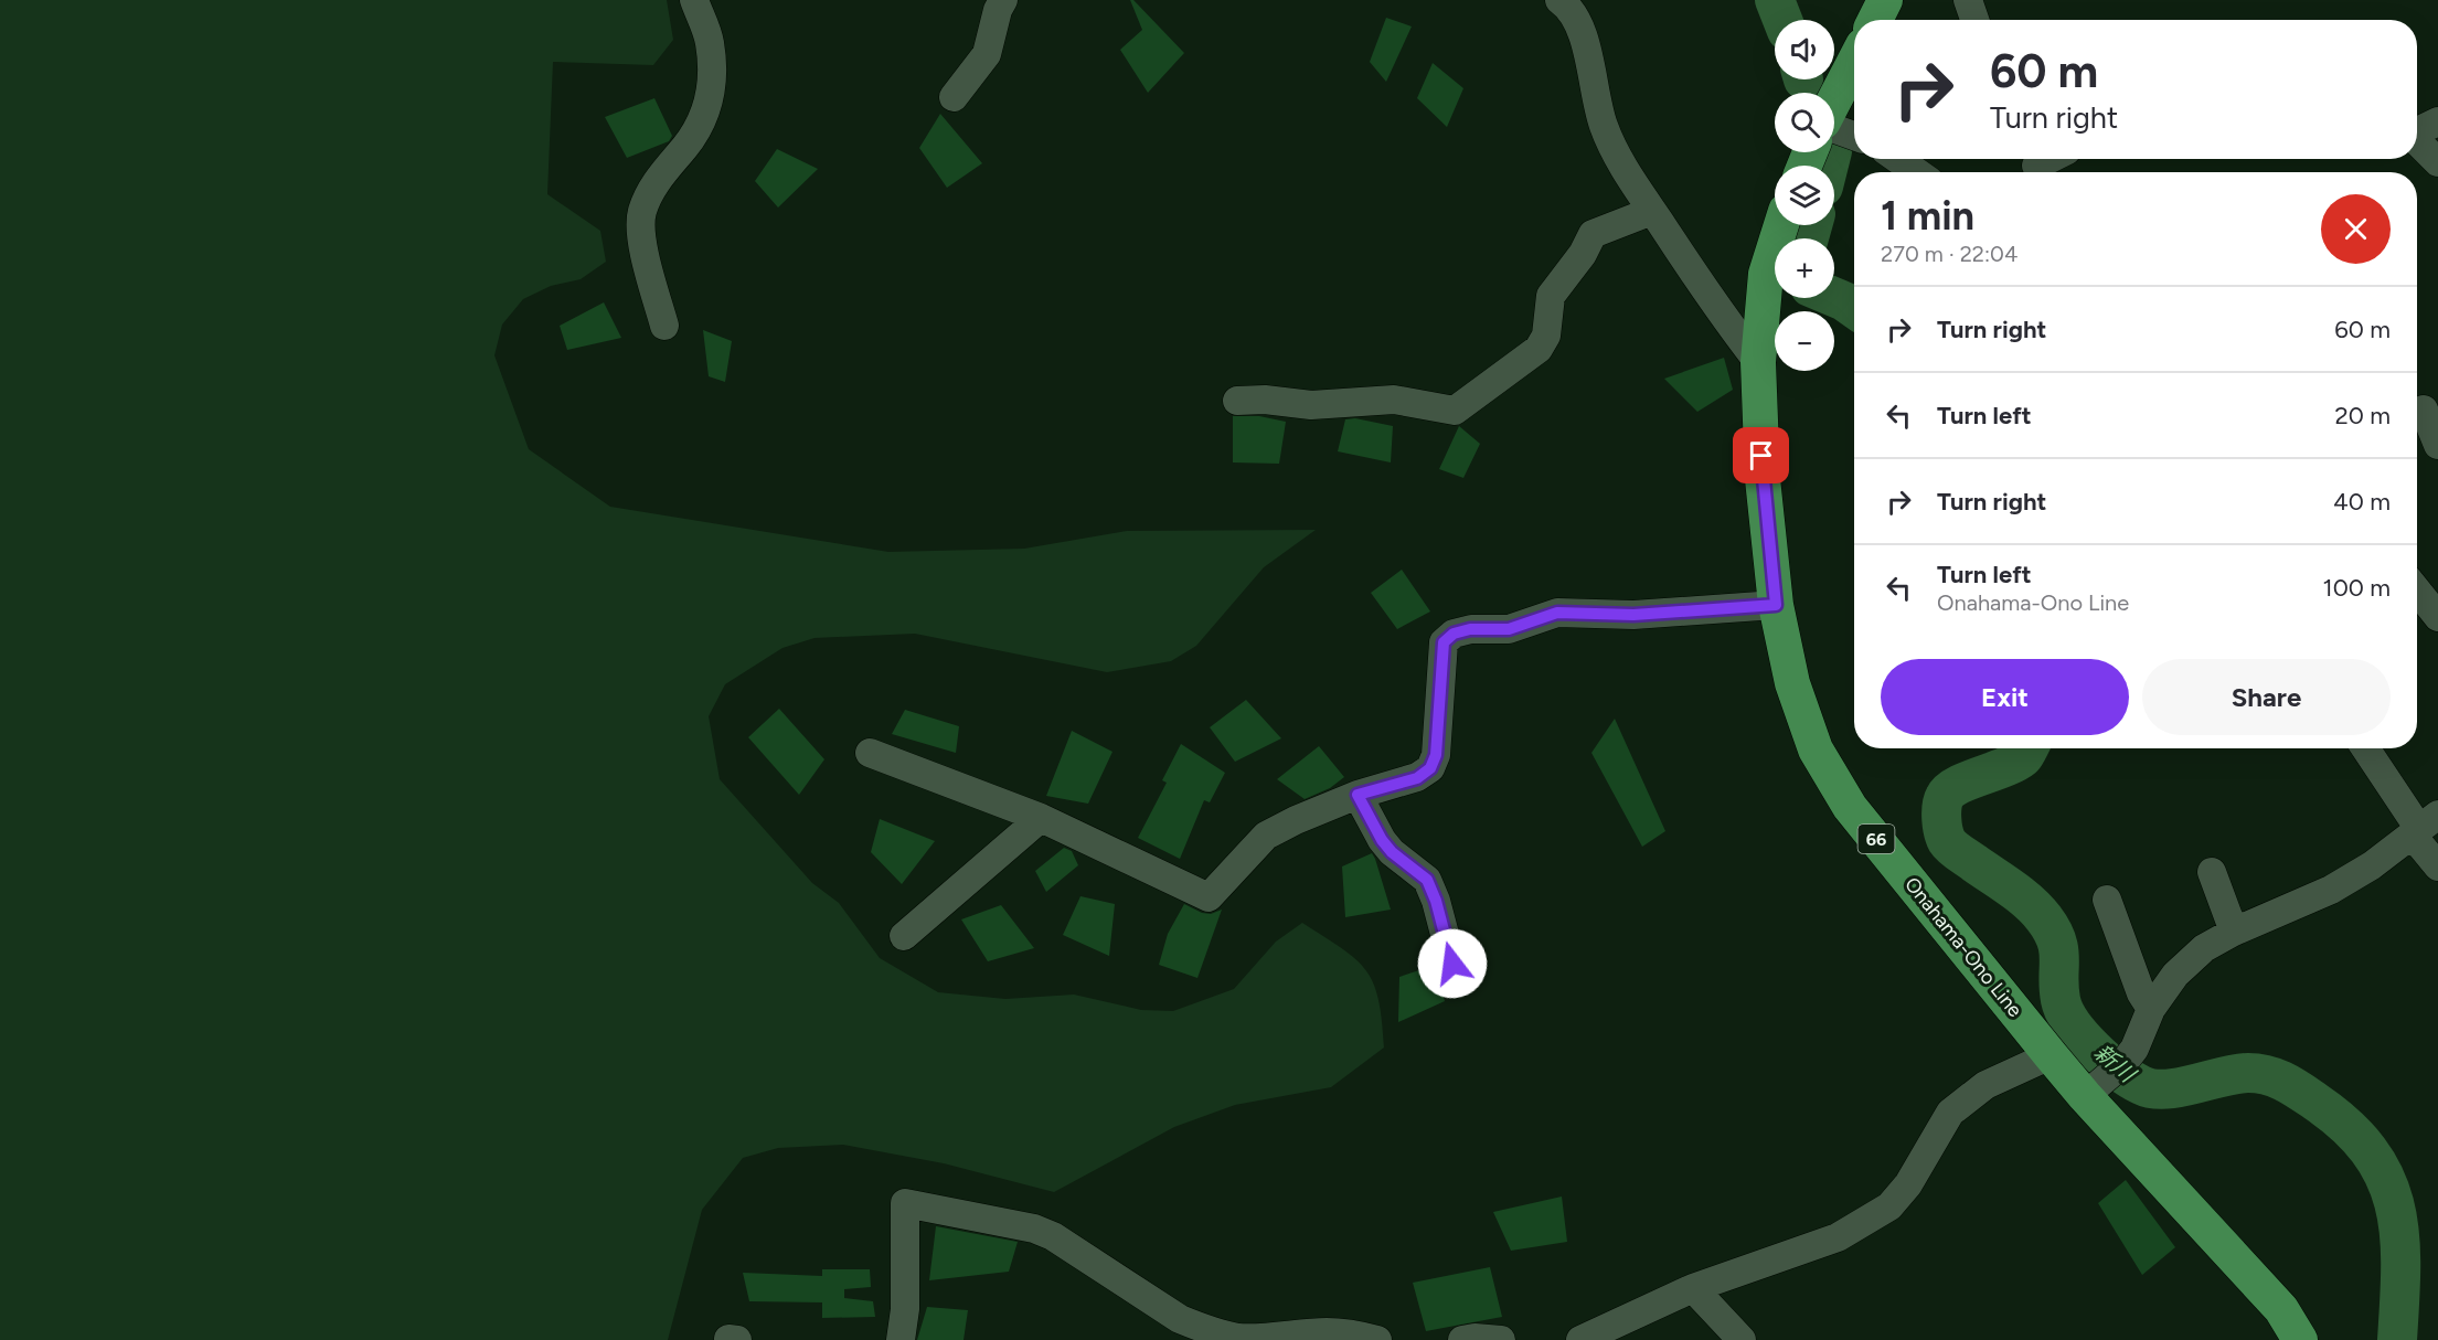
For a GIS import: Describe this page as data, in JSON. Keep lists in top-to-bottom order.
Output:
{
  "streets": {
    "main road": ["66", "Onahama-Ono Line"]
  },
  "water": ["新川"],
  "page": {
    "map_buttons": ["+", "−"],
    "turn": ["60 m", "Turn right"],
    "heading": ["1 min", "270 m · 22:04"],
    "list": [
      {
        "name": "Turn right",
        "value": "60 m"
      },
      {
        "name": "Turn left",
        "value": "20 m"
      },
      {
        "name": "Turn right",
        "value": "40 m"
      },
      {
        "name": "Turn left",
        "note": "Onahama-Ono Line",
        "value": "100 m"
      }
    ],
    "buttons": ["Exit", "Share"]
  }
}
